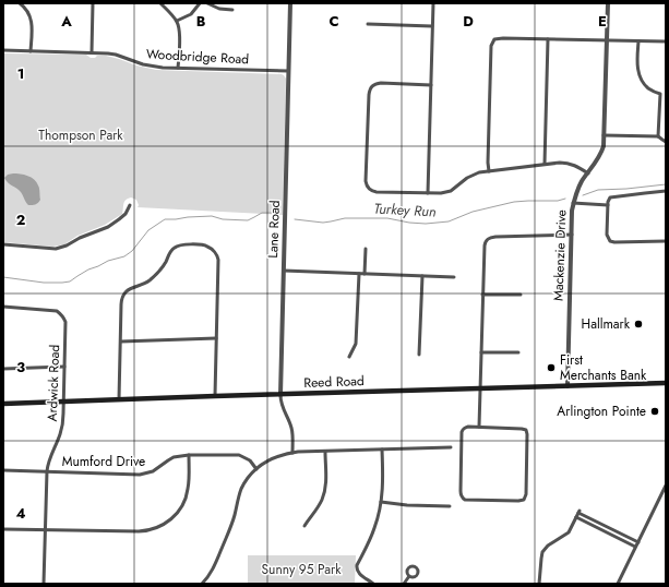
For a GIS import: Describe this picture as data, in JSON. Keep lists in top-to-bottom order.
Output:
{
  "streets": {
    "main road": ["Reed Road"],
    "street": [
      "Woodbridge Road",
      "Lane Road",
      "Mackenzie Drive",
      "Ardwick Road",
      "Mumford Drive"
    ]
  },
  "crossings": [
    ["Woodbridge Road", "Lane Road"],
    ["Lane Road", "Reed Road"],
    ["Mackenzie Drive", "Reed Road"],
    ["Reed Road", "Ardwick Road"],
    ["Ardwick Road", "Mumford Drive"]
  ],
  "water": ["Turkey Run"],
  "parks": ["Thompson Park", "Sunny 95 Park"],
  "places": ["Hallmark", "First Merchants Bank", "Arlington Pointe"],
  "grid": {
    "columns": [
      "A",
      "B",
      "C",
      "D",
      "E"
    ],
    "rows": [
      "1",
      "2",
      "3",
      "4"
    ]
  }
}
